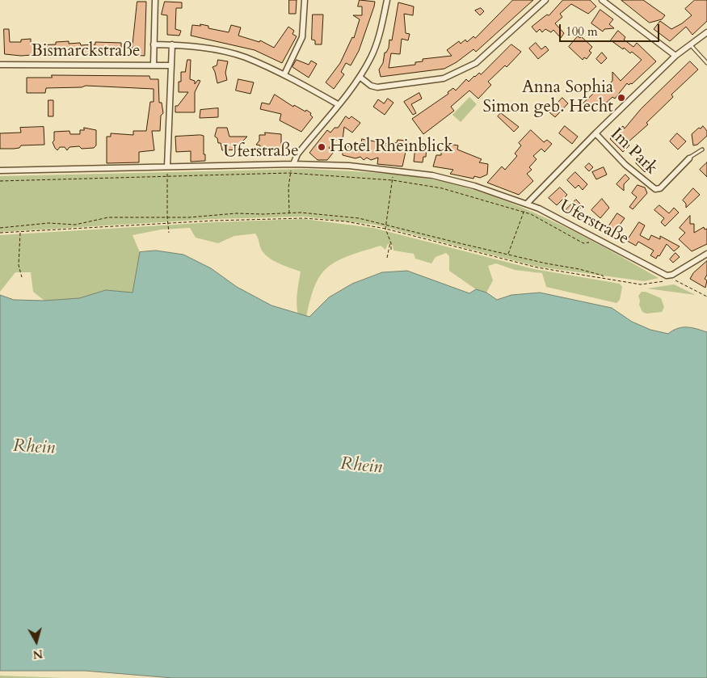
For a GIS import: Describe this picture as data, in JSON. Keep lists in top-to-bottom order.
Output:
{
  "streets": {
    "street": ["Bismarckstraße", "Uferstraße", "Im Park"]
  },
  "water": ["Rhein"],
  "places": ["Anna Sophia Simon geb. Hecht", "Hotel Rheinblick"],
  "scale_bar": "100 m",
  "north": "bottom"
}
